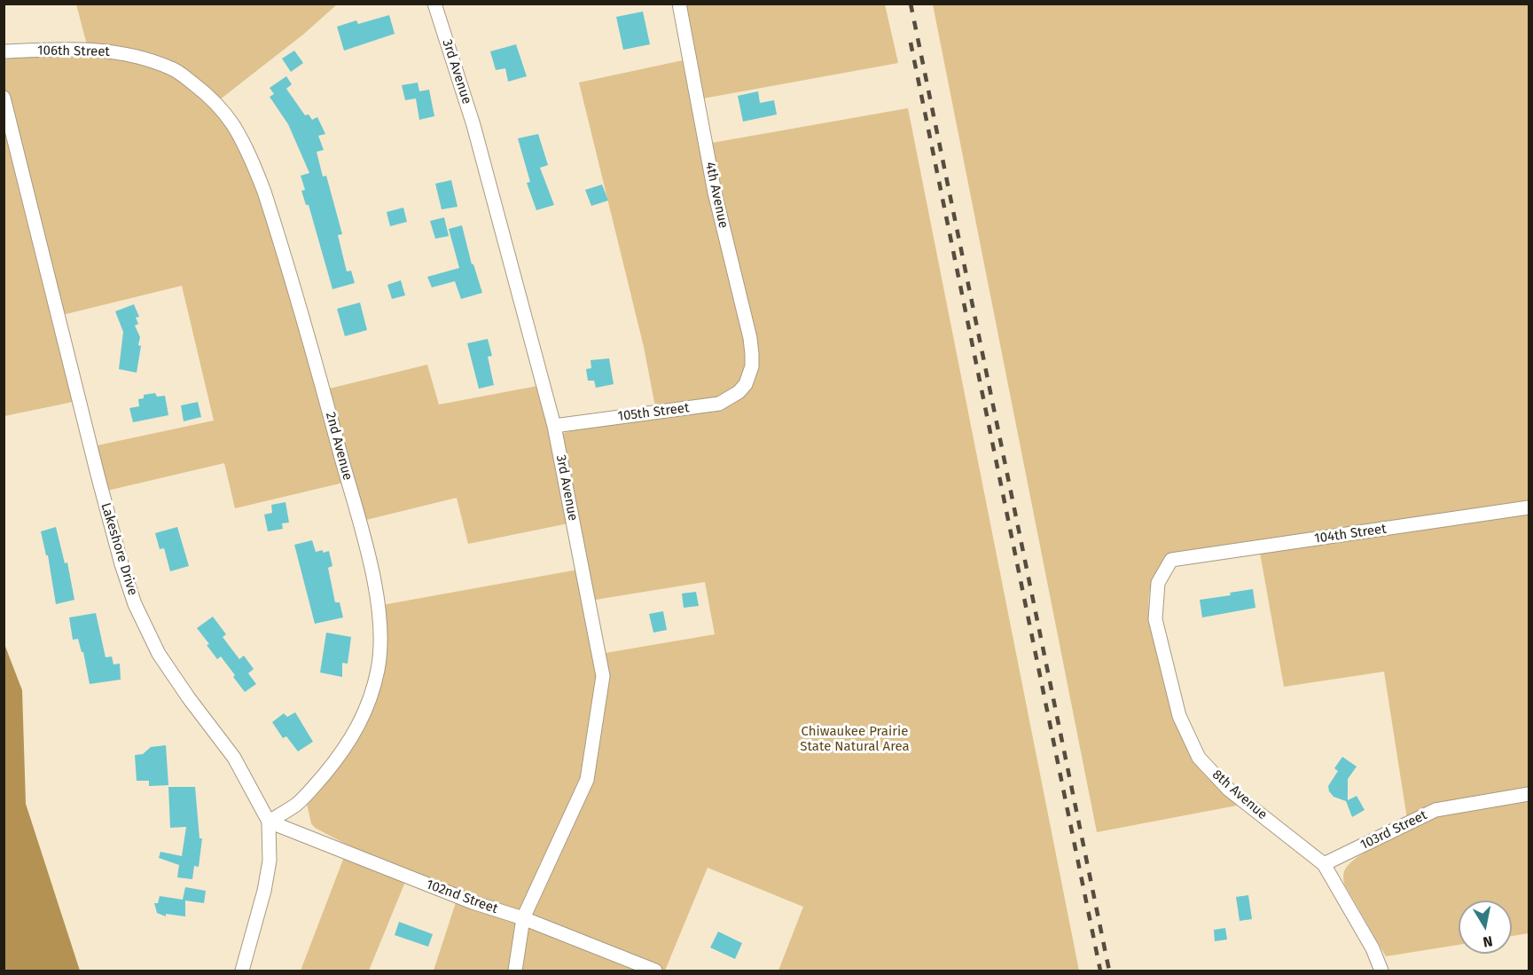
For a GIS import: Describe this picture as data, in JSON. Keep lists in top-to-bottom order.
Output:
{
  "streets": {
    "street": [
      "106th Street",
      "3rd Avenue",
      "4th Avenue",
      "105th Street",
      "2nd Avenue",
      "104th Street",
      "Lakeshore Drive",
      "8th Avenue",
      "103rd Street",
      "102nd Street"
    ]
  },
  "crossings": [
    ["106th Street", "2nd Avenue"],
    ["3rd Avenue", "105th Street"],
    ["3rd Avenue", "102nd Street"],
    ["4th Avenue", "105th Street"],
    ["2nd Avenue", "Lakeshore Drive"],
    ["2nd Avenue", "102nd Street"],
    ["104th Street", "8th Avenue"],
    ["Lakeshore Drive", "102nd Street"],
    ["8th Avenue", "103rd Street"]
  ],
  "parks": ["Chiwaukee Prairie State Natural Area"],
  "north": "bottom"
}
